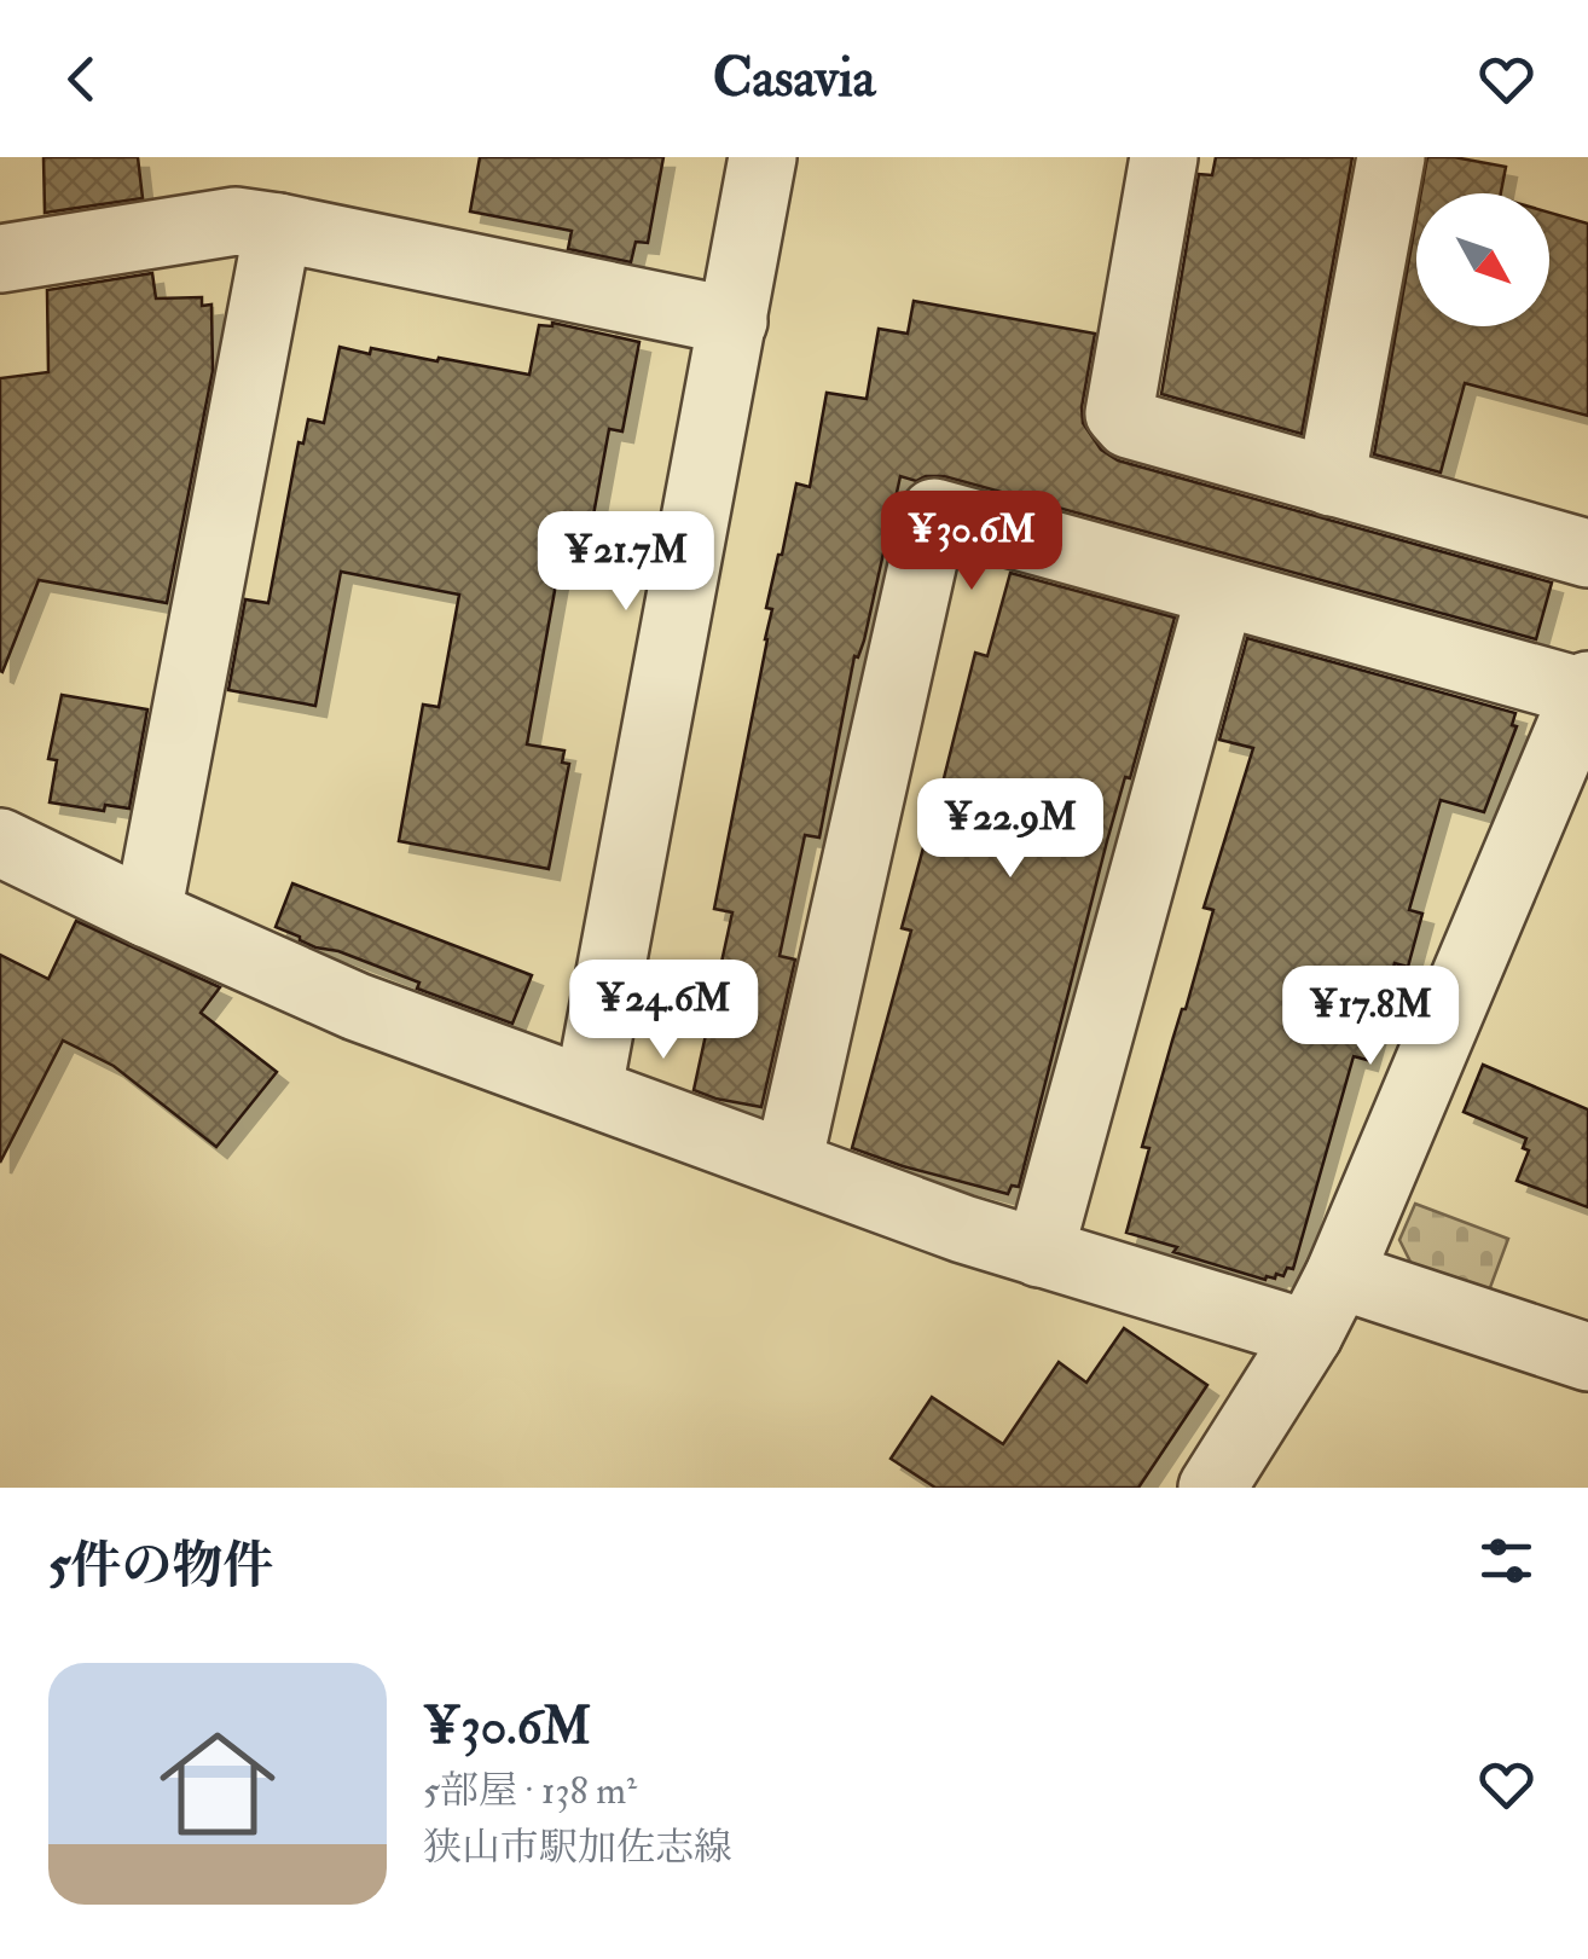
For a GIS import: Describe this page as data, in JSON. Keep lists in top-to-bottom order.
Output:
{
  "north": "bottom right",
  "page": {
    "header": "Casavia",
    "price": [
      "¥30.6M",
      "¥21.7M",
      "¥22.9M",
      "¥24.6M",
      "¥17.8M"
    ],
    "heading": "5件の物件",
    "list": [
      {
        "name": "¥30.6M",
        "note": "5部屋 · 138 m² · 狭山市駅加佐志線"
      }
    ]
  }
}
